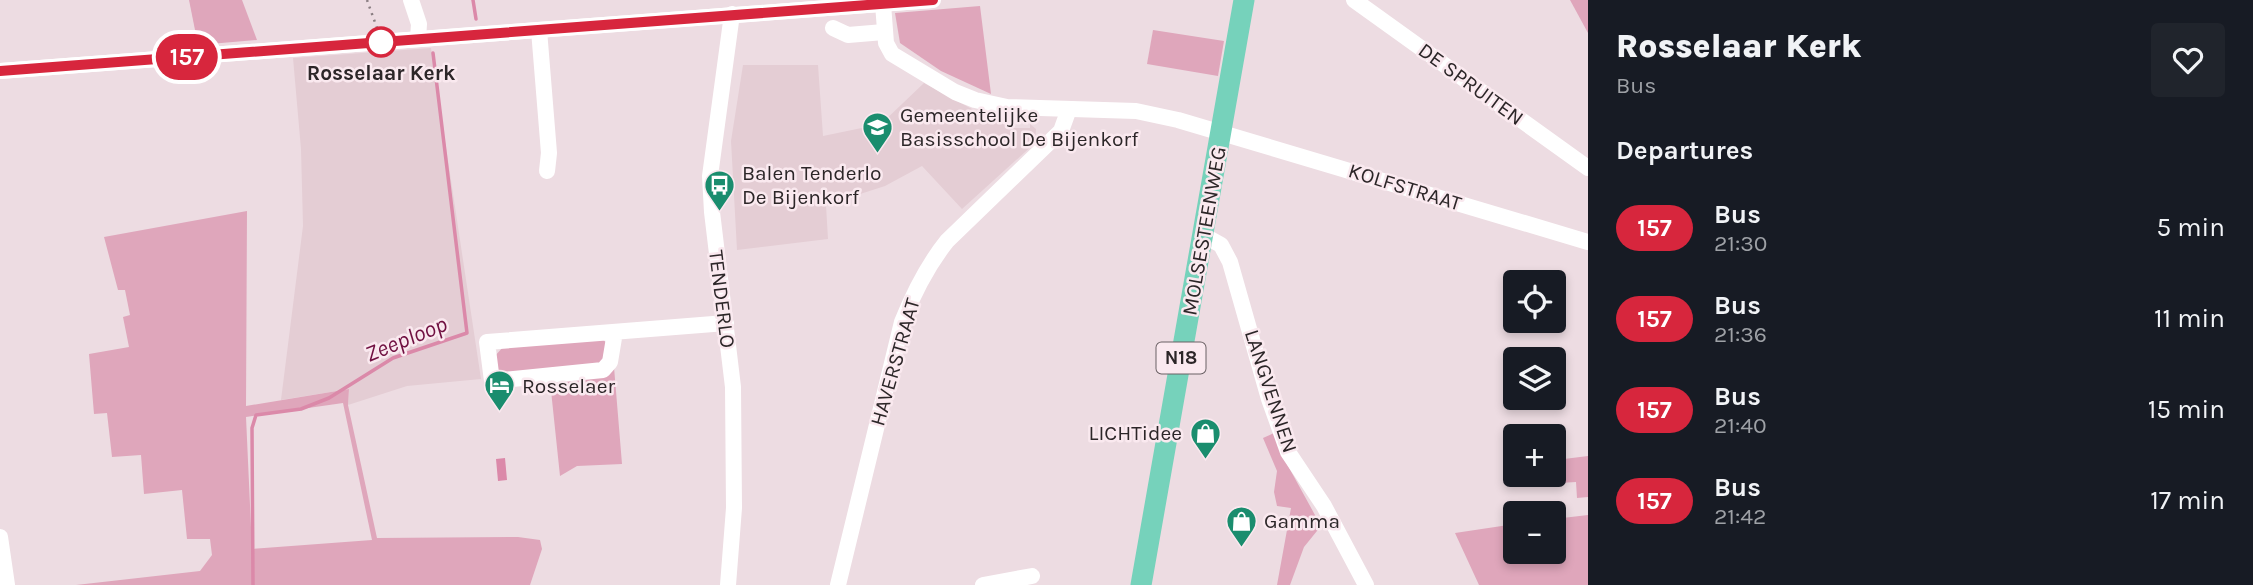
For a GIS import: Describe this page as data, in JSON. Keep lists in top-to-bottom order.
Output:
{
  "streets": {
    "main road": ["MOLSESTEENWEG", "N18"],
    "street": [
      "DE SPRUITEN",
      "KOLFSTRAAT",
      "TENDERLO",
      "HAVERSTRAAT",
      "LANGVENNEN"
    ]
  },
  "crossings": [
    ["KOLFSTRAAT", "MOLSESTEENWEG"],
    ["KOLFSTRAAT", "HAVERSTRAAT"],
    ["MOLSESTEENWEG", "LANGVENNEN"]
  ],
  "water": ["Zeeploop"],
  "places": {
    "other": ["Rosselaar Kerk"],
    "school or university": ["Gemeentelijke Basisschool De Bijenkorf"],
    "bus stop": ["Balen Tenderlo De Bijenkorf"],
    "hotel": ["Rosselaer"],
    "shop": ["LICHTidee", "Gamma"]
  },
  "lines": ["bus line 157"],
  "page": {
    "on_map": "157",
    "heading": [
      ["Rosselaar Kerk", "Bus"],
      "Departures"
    ],
    "list": [
      {
        "mark": "157",
        "name": "Bus",
        "note": "21:30",
        "value": "5 min"
      },
      {
        "mark": "157",
        "name": "Bus",
        "note": "21:36",
        "value": "11 min"
      },
      {
        "mark": "157",
        "name": "Bus",
        "note": "21:40",
        "value": "15 min"
      },
      {
        "mark": "157",
        "name": "Bus",
        "note": "21:42",
        "value": "17 min"
      }
    ],
    "map_buttons": ["+", "−"]
  }
}
